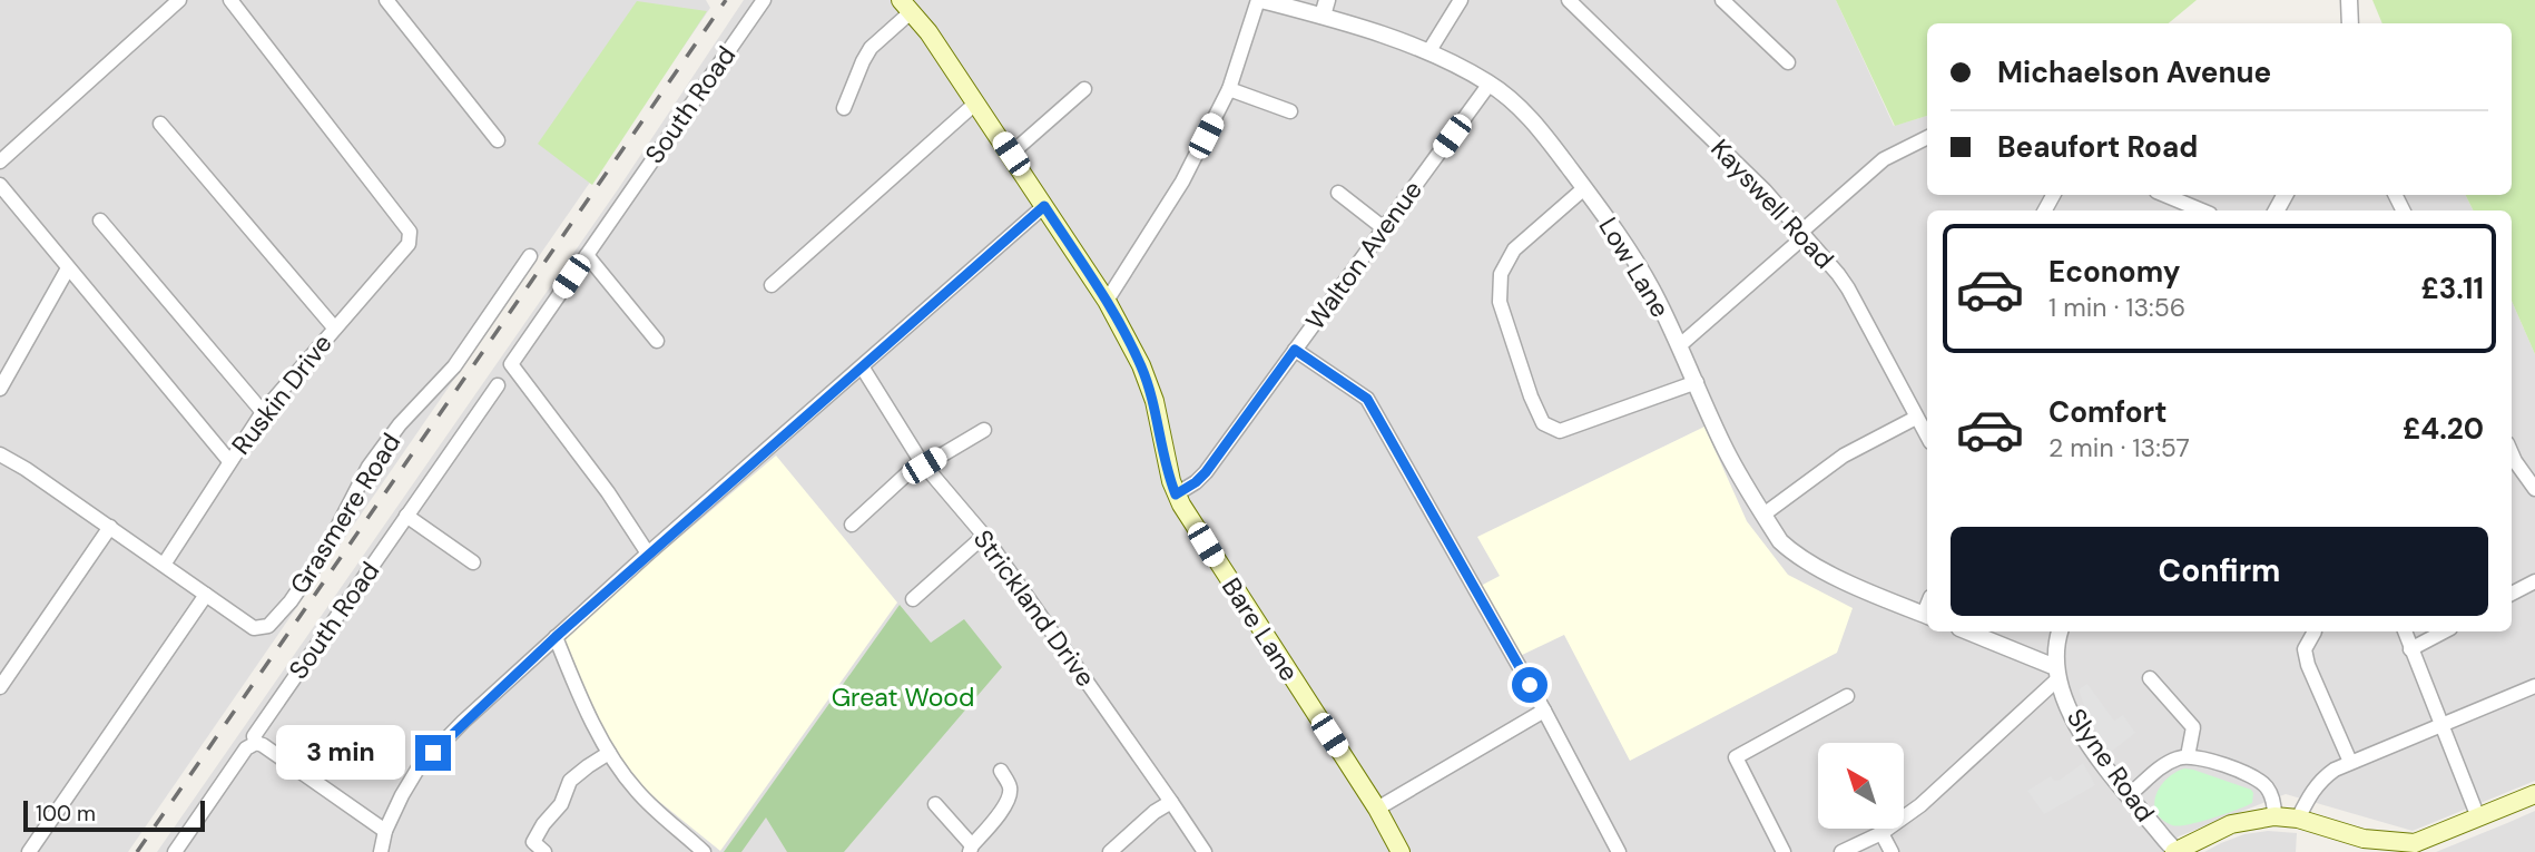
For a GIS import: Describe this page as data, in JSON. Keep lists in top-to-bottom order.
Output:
{
  "streets": {
    "main road": ["Bare Lane"],
    "street": [
      "South Road",
      "Kayswell Road",
      "Walton Avenue",
      "Low Lane",
      "Ruskin Drive",
      "Grasmere Road",
      "Strickland Drive",
      "Slyne Road"
    ]
  },
  "crossings": [
    ["Walton Avenue", "Low Lane"],
    ["Walton Avenue", "Bare Lane"],
    ["Ruskin Drive", "Grasmere Road"]
  ],
  "parks": ["Great Wood"],
  "scale_bar": "100 m",
  "north": "top left",
  "page": {
    "banner": ["Michaelson Avenue", "Beaufort Road"],
    "list": [
      {
        "name": "Economy",
        "note": "1 min · 13:56",
        "value": "£3.11"
      },
      {
        "name": "Comfort",
        "note": "2 min · 13:57",
        "value": "£4.20"
      }
    ],
    "buttons": "Confirm",
    "bubble": "3 min",
    "scale": "100 m"
  }
}
